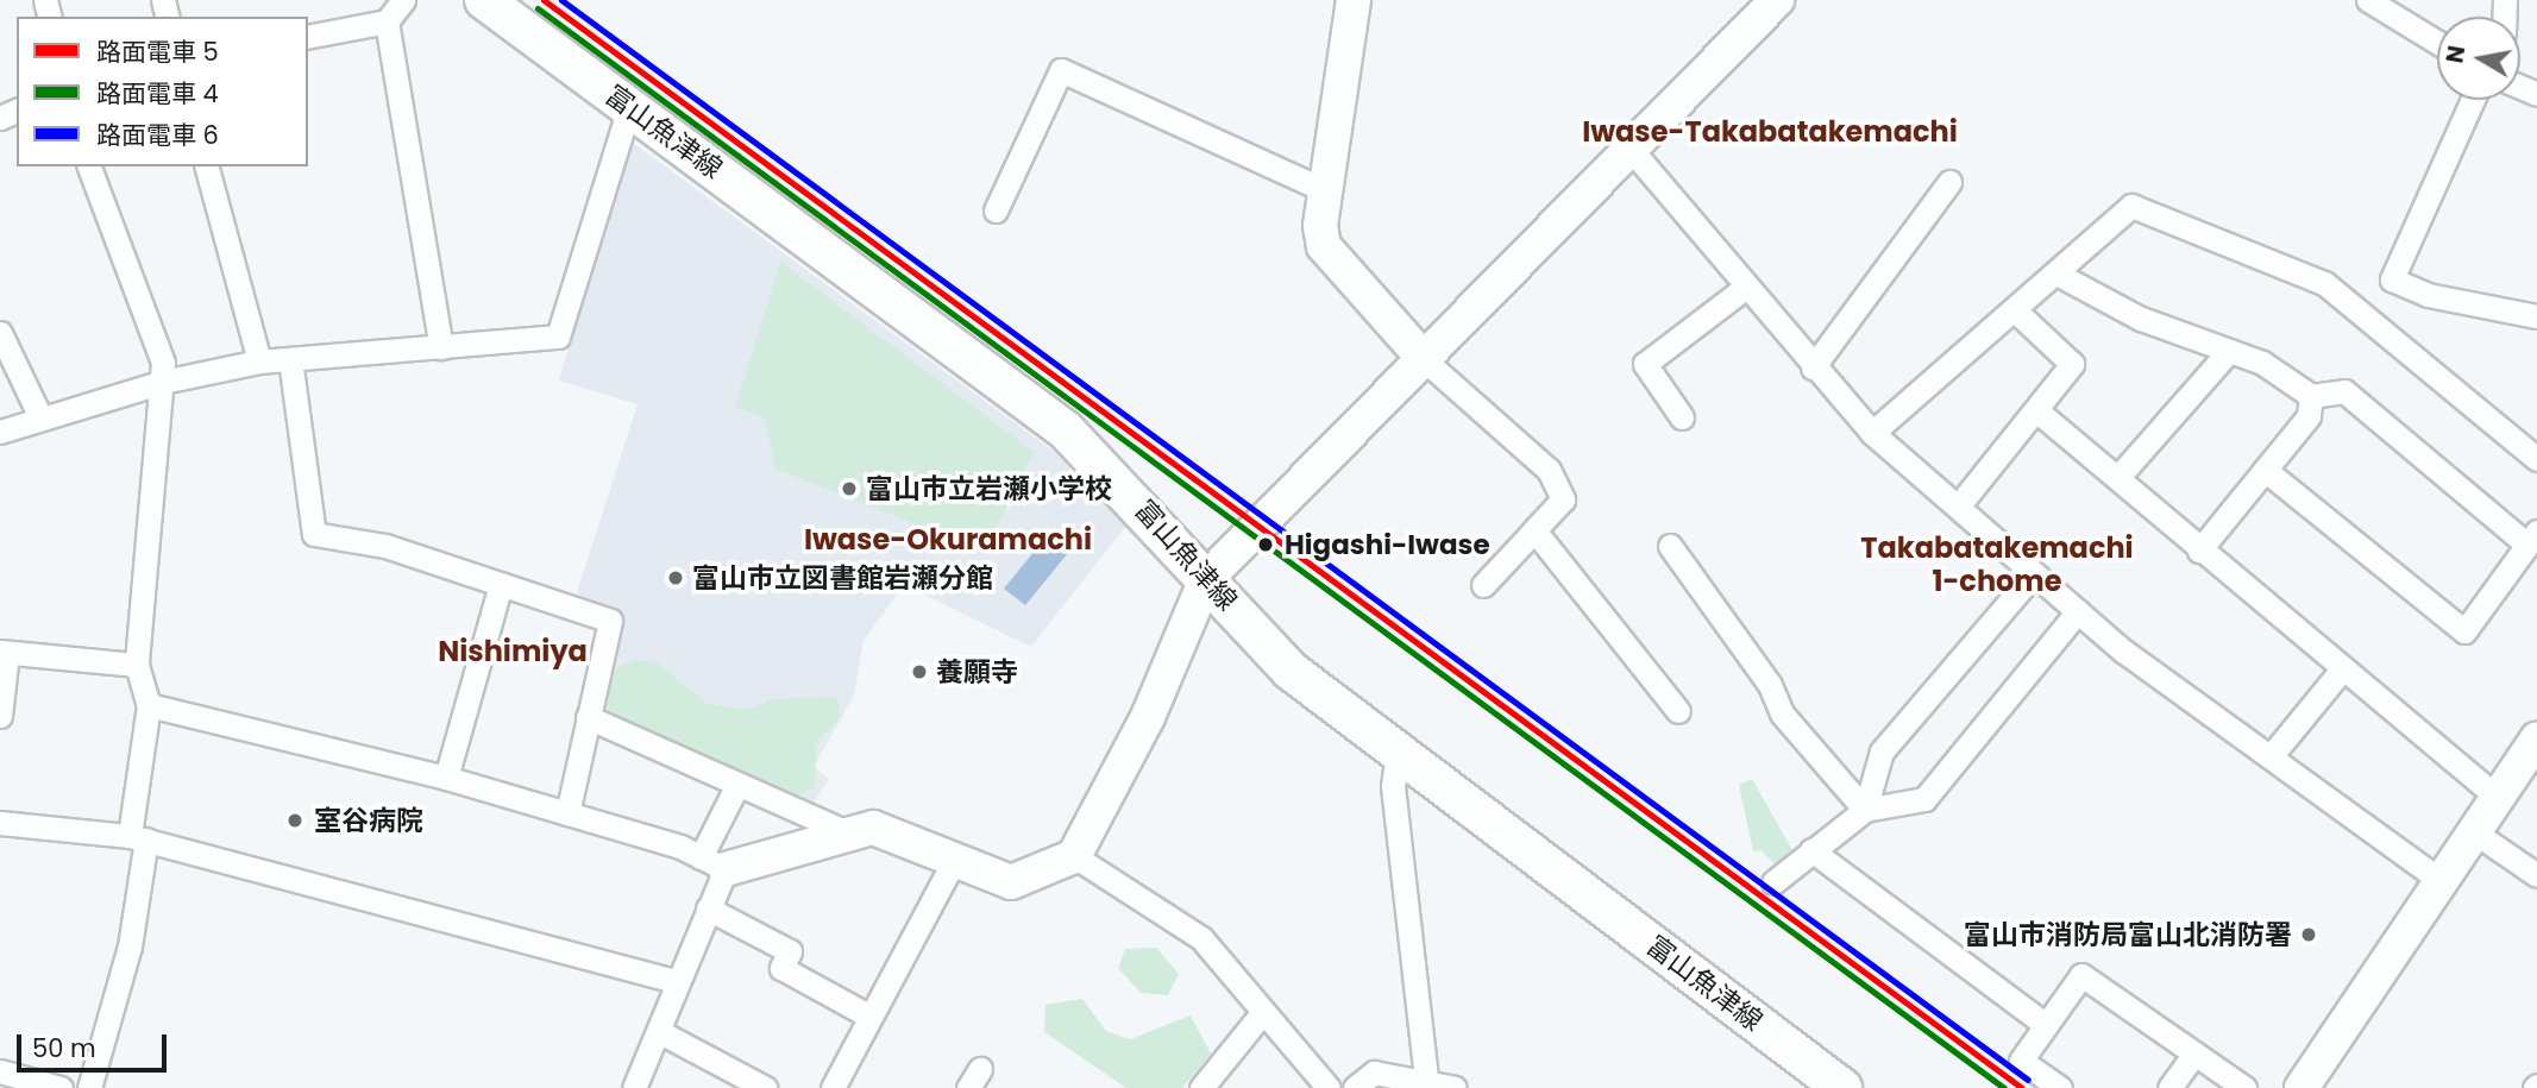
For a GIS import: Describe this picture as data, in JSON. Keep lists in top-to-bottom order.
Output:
{
  "streets": {
    "main road": ["富山魚津線"]
  },
  "districts": [
    "Iwase-Takabatakemachi",
    "Iwase-Okuramachi",
    "Takabatakemachi 1-chome",
    "Nishimiya"
  ],
  "places": [
    "富山市立岩瀬小学校",
    "Higashi-Iwase",
    "富山市立図書館岩瀬分館",
    "養願寺",
    "室谷病院",
    "富山市消防局富山北消防署"
  ],
  "lines": ["tram line 5", "tram line 6", "tram line 4"],
  "legend": ["路面電車 5", "路面電車 4", "路面電車 6"],
  "scale_bar": "50 m",
  "north": "left"
}
